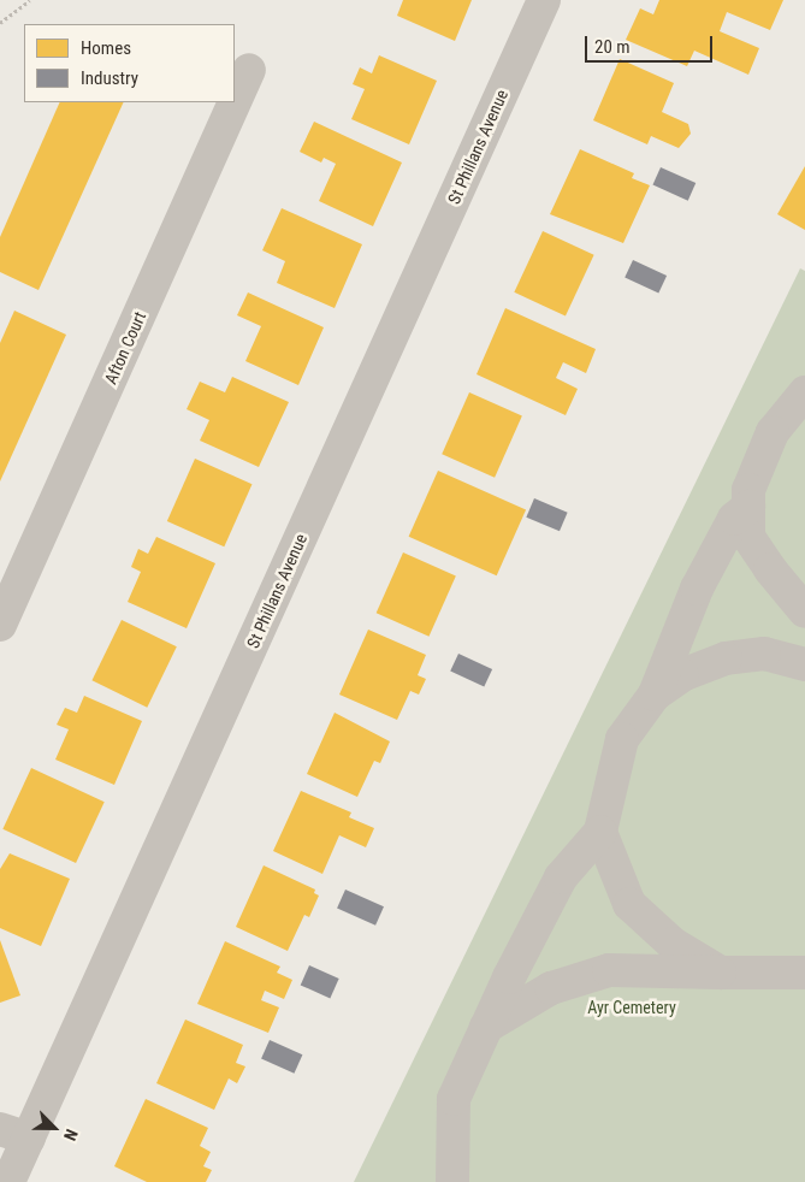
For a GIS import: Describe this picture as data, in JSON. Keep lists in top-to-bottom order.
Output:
{
  "streets": {
    "street": ["St Phillans Avenue", "Afton Court"]
  },
  "parks": ["Ayr Cemetery"],
  "legend": ["Homes", "Industry"],
  "scale_bar": "20 m",
  "north": "bottom right"
}
